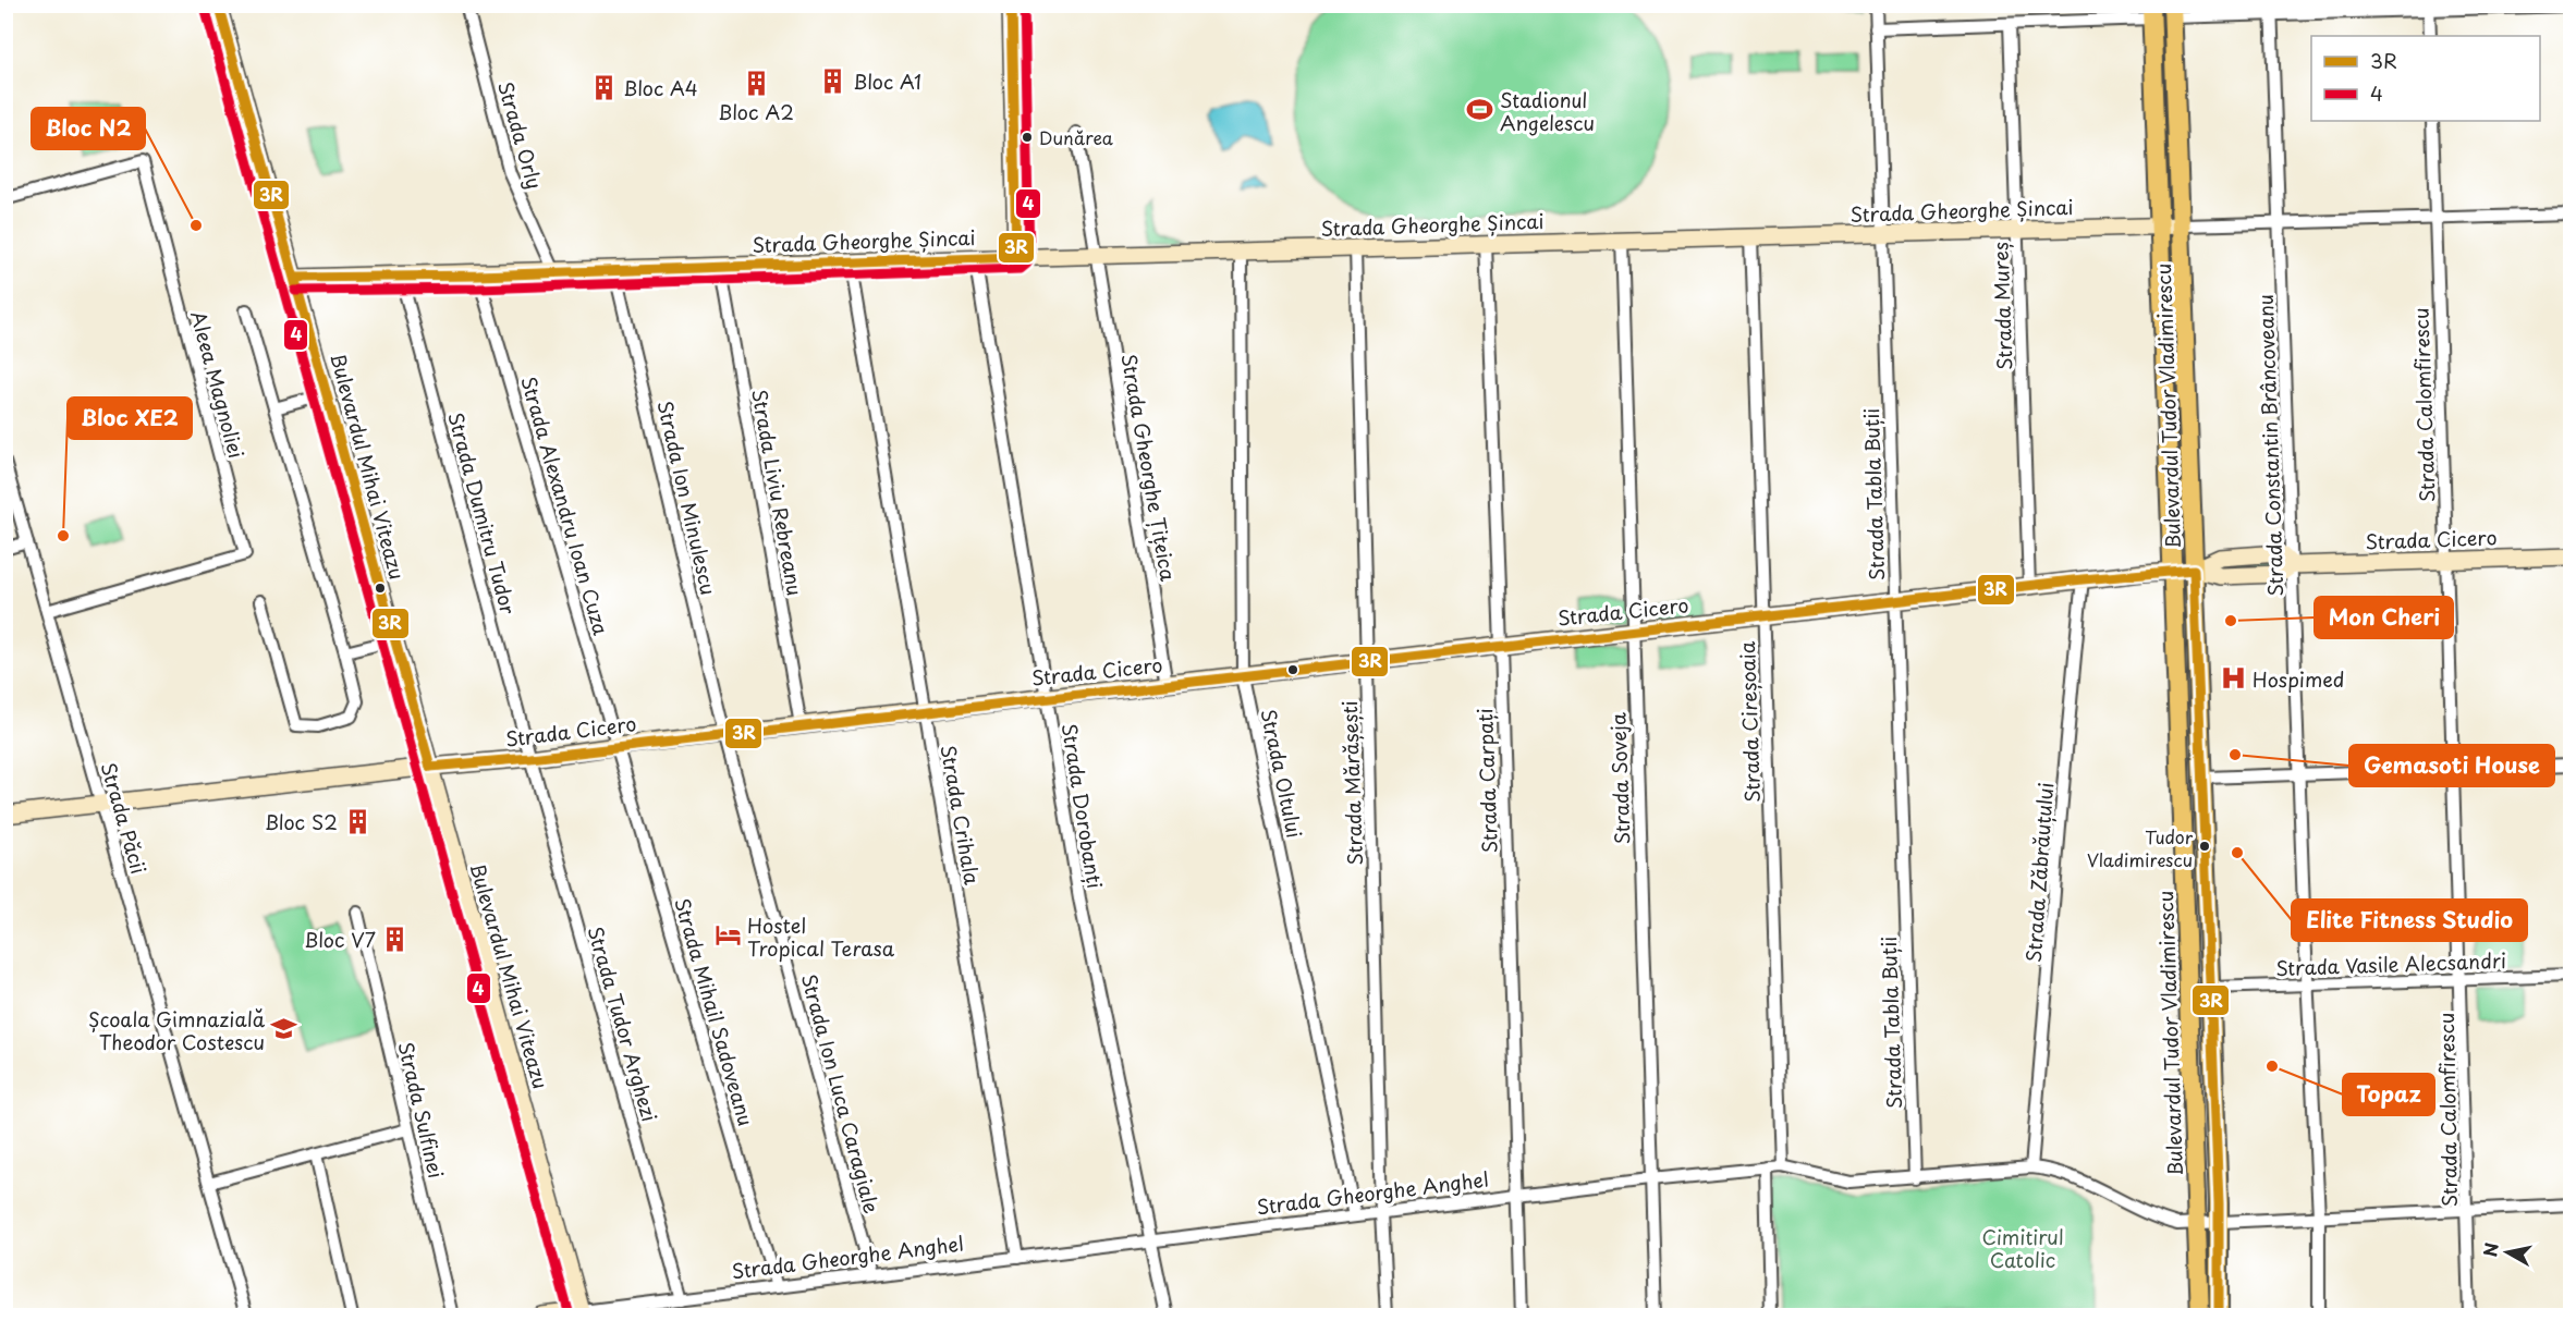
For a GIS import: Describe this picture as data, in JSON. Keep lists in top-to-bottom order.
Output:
{
  "streets": {
    "main road": ["Bulevardul Tudor Vladimirescu"],
    "street": [
      "Strada Orly",
      "Strada Gheorghe Șincai",
      "Strada Mureș",
      "Aleea Magnoliei",
      "Strada Calomfirescu",
      "Strada Constantin Brâncoveanu",
      "Bulevardul Mihai Viteazu",
      "Strada Gheorghe Țițeica",
      "Strada Liviu Rebreanu",
      "Strada Tabla Buții",
      "Strada Ion Minulescu",
      "Strada Alexandru Ioan Cuza",
      "Strada Dumitru Tudor",
      "Strada Cicero",
      "Strada Cireșoaia",
      "Strada Oltului",
      "Strada Soveja",
      "Strada Carpați",
      "Strada Mărășești",
      "Strada Dorobanți",
      "Strada Crihala",
      "Strada Păcii",
      "Strada Zăbrăuțului",
      "Strada Vasile Alecsandri",
      "Strada Mihail Sadoveanu",
      "Strada Tudor Arghezi",
      "Strada Ion Luca Caragiale",
      "Strada Sulfinei",
      "Strada Gheorghe Anghel"
    ]
  },
  "crossings": [
    ["Strada Orly", "Strada Gheorghe Șincai"],
    ["Strada Gheorghe Șincai", "Strada Mureș"],
    ["Strada Gheorghe Șincai", "Strada Calomfirescu"],
    ["Strada Gheorghe Șincai", "Bulevardul Tudor Vladimirescu"],
    ["Strada Gheorghe Șincai", "Strada Constantin Brâncoveanu"],
    ["Strada Gheorghe Șincai", "Bulevardul Mihai Viteazu"],
    ["Strada Gheorghe Șincai", "Strada Gheorghe Țițeica"],
    ["Strada Gheorghe Șincai", "Strada Liviu Rebreanu"],
    ["Strada Gheorghe Șincai", "Strada Tabla Buții"],
    ["Strada Gheorghe Șincai", "Strada Ion Minulescu"],
    ["Strada Gheorghe Șincai", "Strada Alexandru Ioan Cuza"],
    ["Strada Gheorghe Șincai", "Strada Dumitru Tudor"],
    ["Strada Gheorghe Șincai", "Strada Cireșoaia"],
    ["Strada Gheorghe Șincai", "Strada Oltului"],
    ["Strada Gheorghe Șincai", "Strada Soveja"],
    ["Strada Gheorghe Șincai", "Strada Carpați"],
    ["Strada Gheorghe Șincai", "Strada Mărășești"],
    ["Strada Gheorghe Șincai", "Strada Dorobanți"],
    ["Strada Gheorghe Șincai", "Strada Crihala"],
    ["Strada Mureș", "Strada Cicero"],
    ["Aleea Magnoliei", "Strada Păcii"],
    ["Strada Calomfirescu", "Strada Cicero"],
    ["Strada Calomfirescu", "Strada Vasile Alecsandri"],
    ["Strada Calomfirescu", "Strada Gheorghe Anghel"],
    ["Bulevardul Tudor Vladimirescu", "Strada Cicero"],
    ["Bulevardul Tudor Vladimirescu", "Strada Vasile Alecsandri"],
    ["Bulevardul Tudor Vladimirescu", "Strada Gheorghe Anghel"],
    ["Strada Constantin Brâncoveanu", "Strada Cicero"],
    ["Strada Constantin Brâncoveanu", "Strada Vasile Alecsandri"],
    ["Strada Constantin Brâncoveanu", "Strada Gheorghe Anghel"],
    ["Bulevardul Mihai Viteazu", "Strada Cicero"],
    ["Bulevardul Mihai Viteazu", "Strada Gheorghe Anghel"],
    ["Strada Gheorghe Țițeica", "Strada Cicero"],
    ["Strada Liviu Rebreanu", "Strada Cicero"],
    ["Strada Tabla Buții", "Strada Cicero"],
    ["Strada Tabla Buții", "Strada Gheorghe Anghel"],
    ["Strada Ion Minulescu", "Strada Cicero"],
    ["Strada Ion Minulescu", "Strada Ion Luca Caragiale"],
    ["Strada Alexandru Ioan Cuza", "Strada Cicero"],
    ["Strada Alexandru Ioan Cuza", "Strada Mihail Sadoveanu"],
    ["Strada Dumitru Tudor", "Strada Cicero"],
    ["Strada Dumitru Tudor", "Strada Tudor Arghezi"],
    ["Strada Cicero", "Strada Cireșoaia"],
    ["Strada Cicero", "Strada Oltului"],
    ["Strada Cicero", "Strada Soveja"],
    ["Strada Cicero", "Strada Carpați"],
    ["Strada Cicero", "Strada Mărășești"],
    ["Strada Cicero", "Strada Dorobanți"],
    ["Strada Cicero", "Strada Crihala"],
    ["Strada Cicero", "Strada Păcii"],
    ["Strada Cicero", "Strada Zăbrăuțului"],
    ["Strada Cicero", "Strada Mihail Sadoveanu"],
    ["Strada Cicero", "Strada Tudor Arghezi"],
    ["Strada Cicero", "Strada Ion Luca Caragiale"],
    ["Strada Cireșoaia", "Strada Gheorghe Anghel"],
    ["Strada Oltului", "Strada Gheorghe Anghel"],
    ["Strada Soveja", "Strada Gheorghe Anghel"],
    ["Strada Carpați", "Strada Gheorghe Anghel"],
    ["Strada Mărășești", "Strada Gheorghe Anghel"],
    ["Strada Dorobanți", "Strada Gheorghe Anghel"],
    ["Strada Crihala", "Strada Gheorghe Anghel"],
    ["Strada Zăbrăuțului", "Strada Gheorghe Anghel"],
    ["Strada Mihail Sadoveanu", "Strada Gheorghe Anghel"],
    ["Strada Tudor Arghezi", "Strada Gheorghe Anghel"],
    ["Strada Ion Luca Caragiale", "Strada Gheorghe Anghel"]
  ],
  "parks": ["Cimitirul Catolic"],
  "places": {
    "building": [
      "Bloc A1",
      "Bloc A2",
      "Bloc A4",
      "Bloc S2",
      "Bloc V7"
    ],
    "sports": ["Stadionul Angelescu"],
    "other": [
      "Dunărea",
      "Bloc N2",
      "Bloc XE2",
      "Mon Cheri",
      "Gemasoti House",
      "Tudor Vladimirescu",
      "Elite Fitness Studio",
      "Topaz"
    ],
    "hospital": ["Hospimed"],
    "hotel": ["Hostel Tropical Terasa"],
    "school or university": ["Școala Gimnazială Theodor Costescu"]
  },
  "lines": ["transit line 3R", "transit line 4"],
  "legend": ["3R", "4"],
  "north": "left"
}
